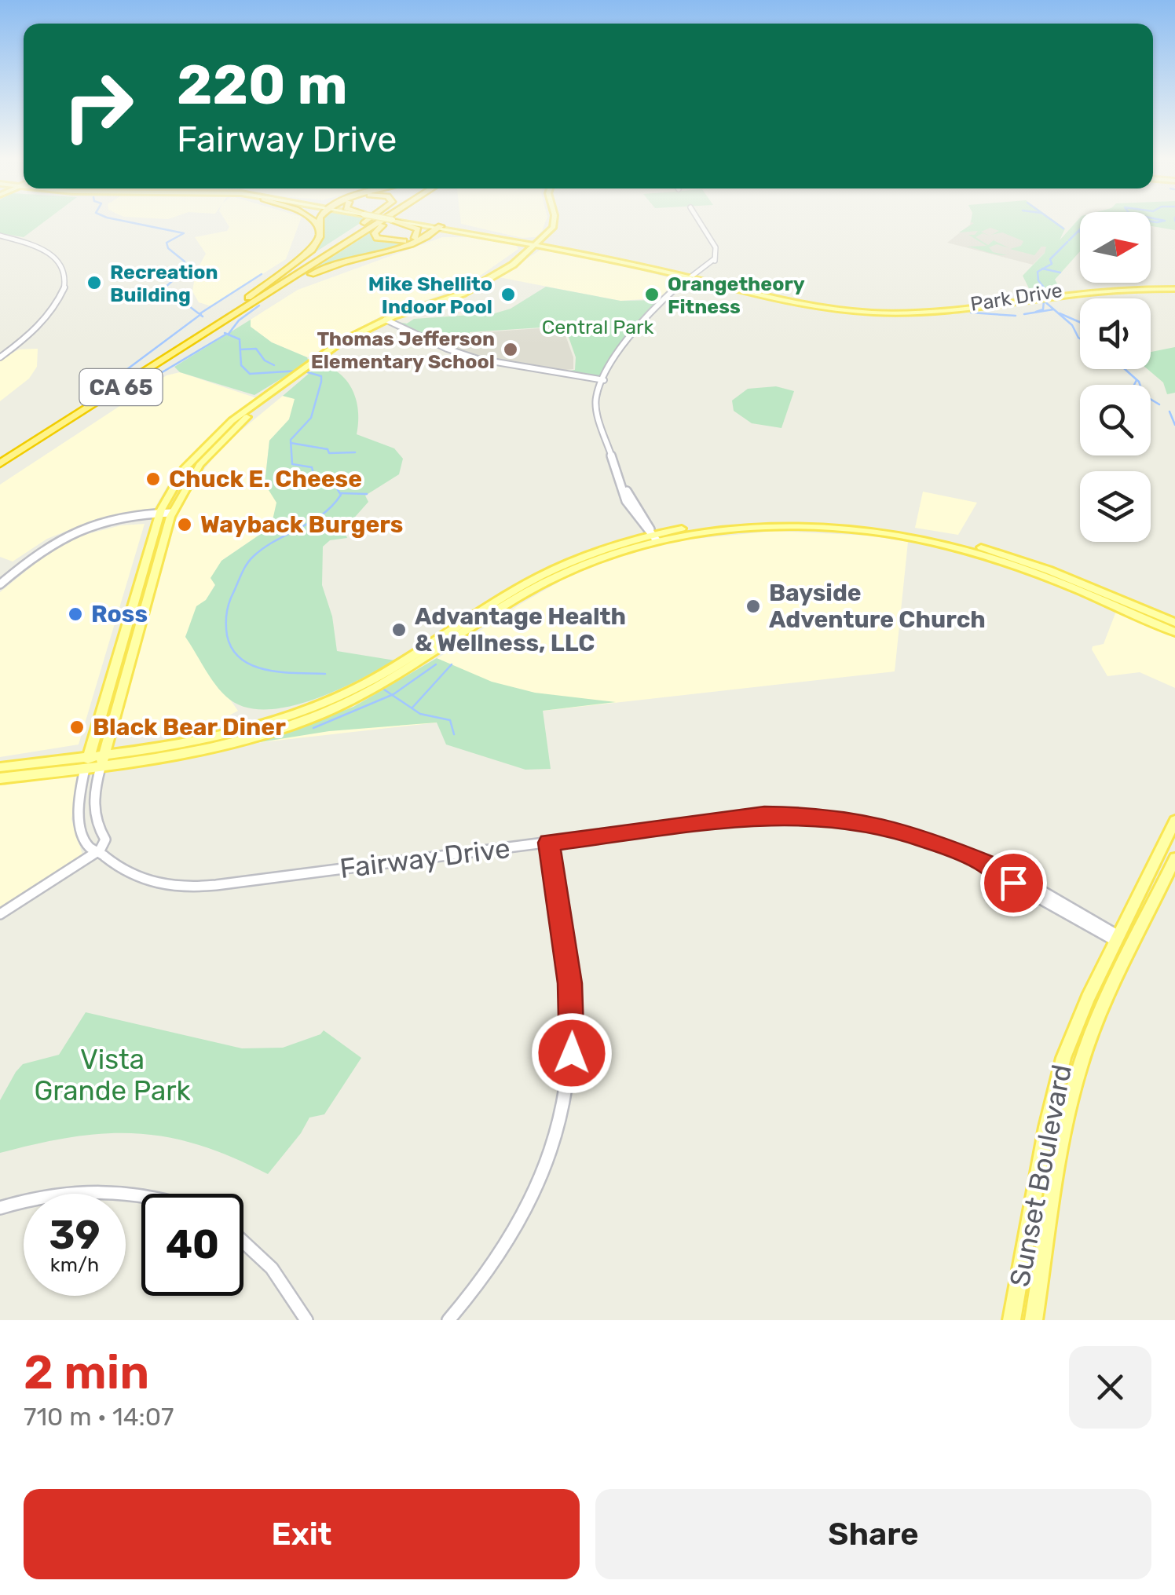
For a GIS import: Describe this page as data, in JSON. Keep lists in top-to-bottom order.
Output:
{
  "streets": {
    "highway": ["CA 65"],
    "main road": ["Park Drive", "Fairway Drive", "Sunset Boulevard"]
  },
  "crossings": [
    ["Fairway Drive", "Sunset Boulevard"]
  ],
  "parks": ["Central Park", "Vista Grande Park"],
  "places": [
    "Recreation Building",
    "Mike Shellito Indoor Pool",
    "Orangetheory Fitness",
    "Thomas Jefferson Elementary School",
    "Chuck E. Cheese",
    "Wayback Burgers",
    "Bayside Adventure Church",
    "Ross",
    "Advantage Health & Wellness, LLC",
    "Black Bear Diner"
  ],
  "north": "right",
  "page": {
    "turn": ["220 m", "Fairway Drive"],
    "speed": "39 km/h",
    "limit": "40",
    "heading": ["2 min", "710 m · 14:07"],
    "buttons": ["Exit", "Share"]
  }
}
